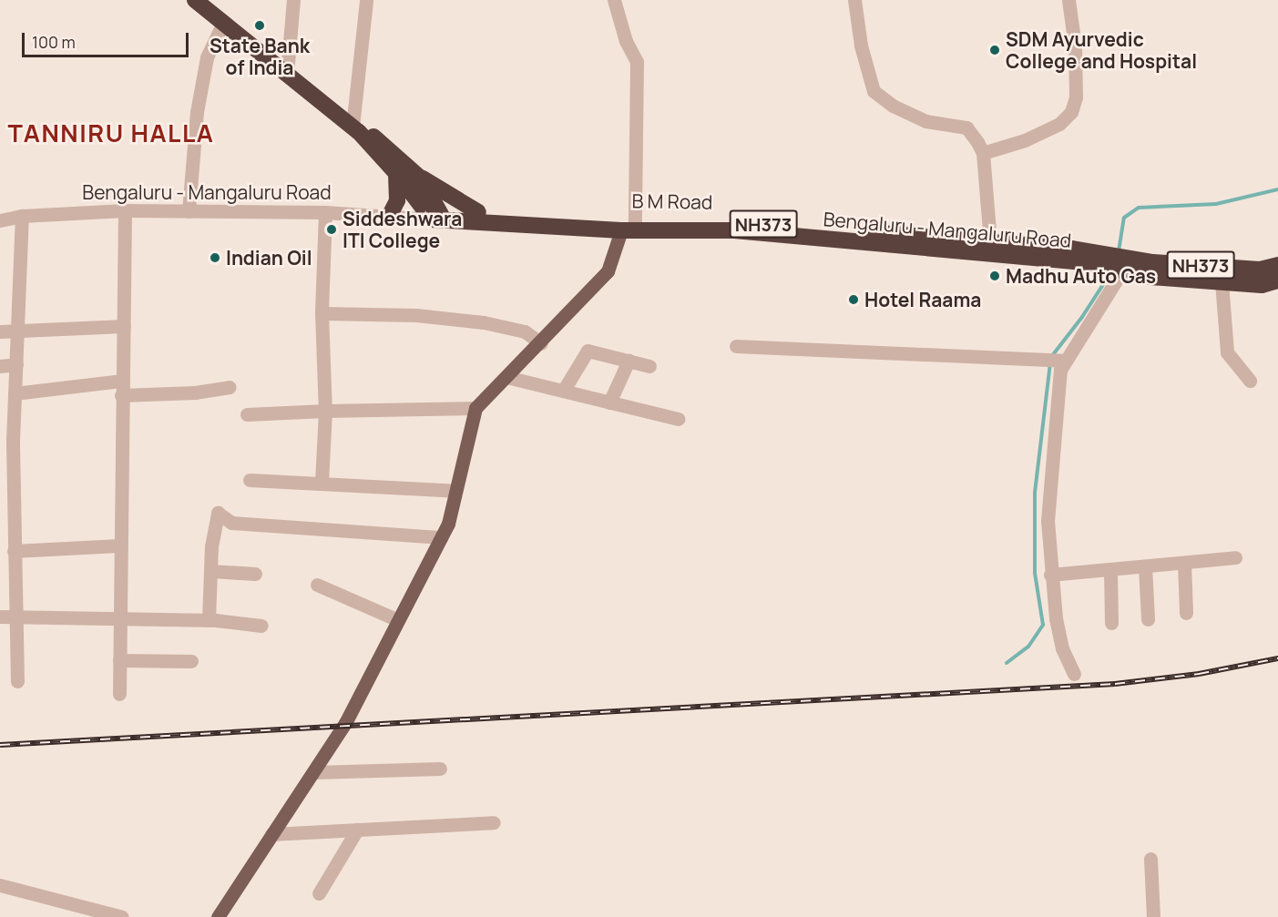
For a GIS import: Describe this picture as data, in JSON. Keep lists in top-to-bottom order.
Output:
{
  "streets": {
    "highway": ["Bengaluru - Mangaluru Road", "B M Road", "NH373"]
  },
  "crossings": [
    ["Bengaluru - Mangaluru Road", "B M Road"],
    ["Bengaluru - Mangaluru Road", "NH373"]
  ],
  "districts": ["TANNIRU HALLA"],
  "places": [
    "State Bank of India",
    "SDM Ayurvedic College and Hospital",
    "Siddeshwara ITI College",
    "Indian Oil",
    "Madhu Auto Gas",
    "Hotel Raama"
  ],
  "scale_bar": "100 m"
}
